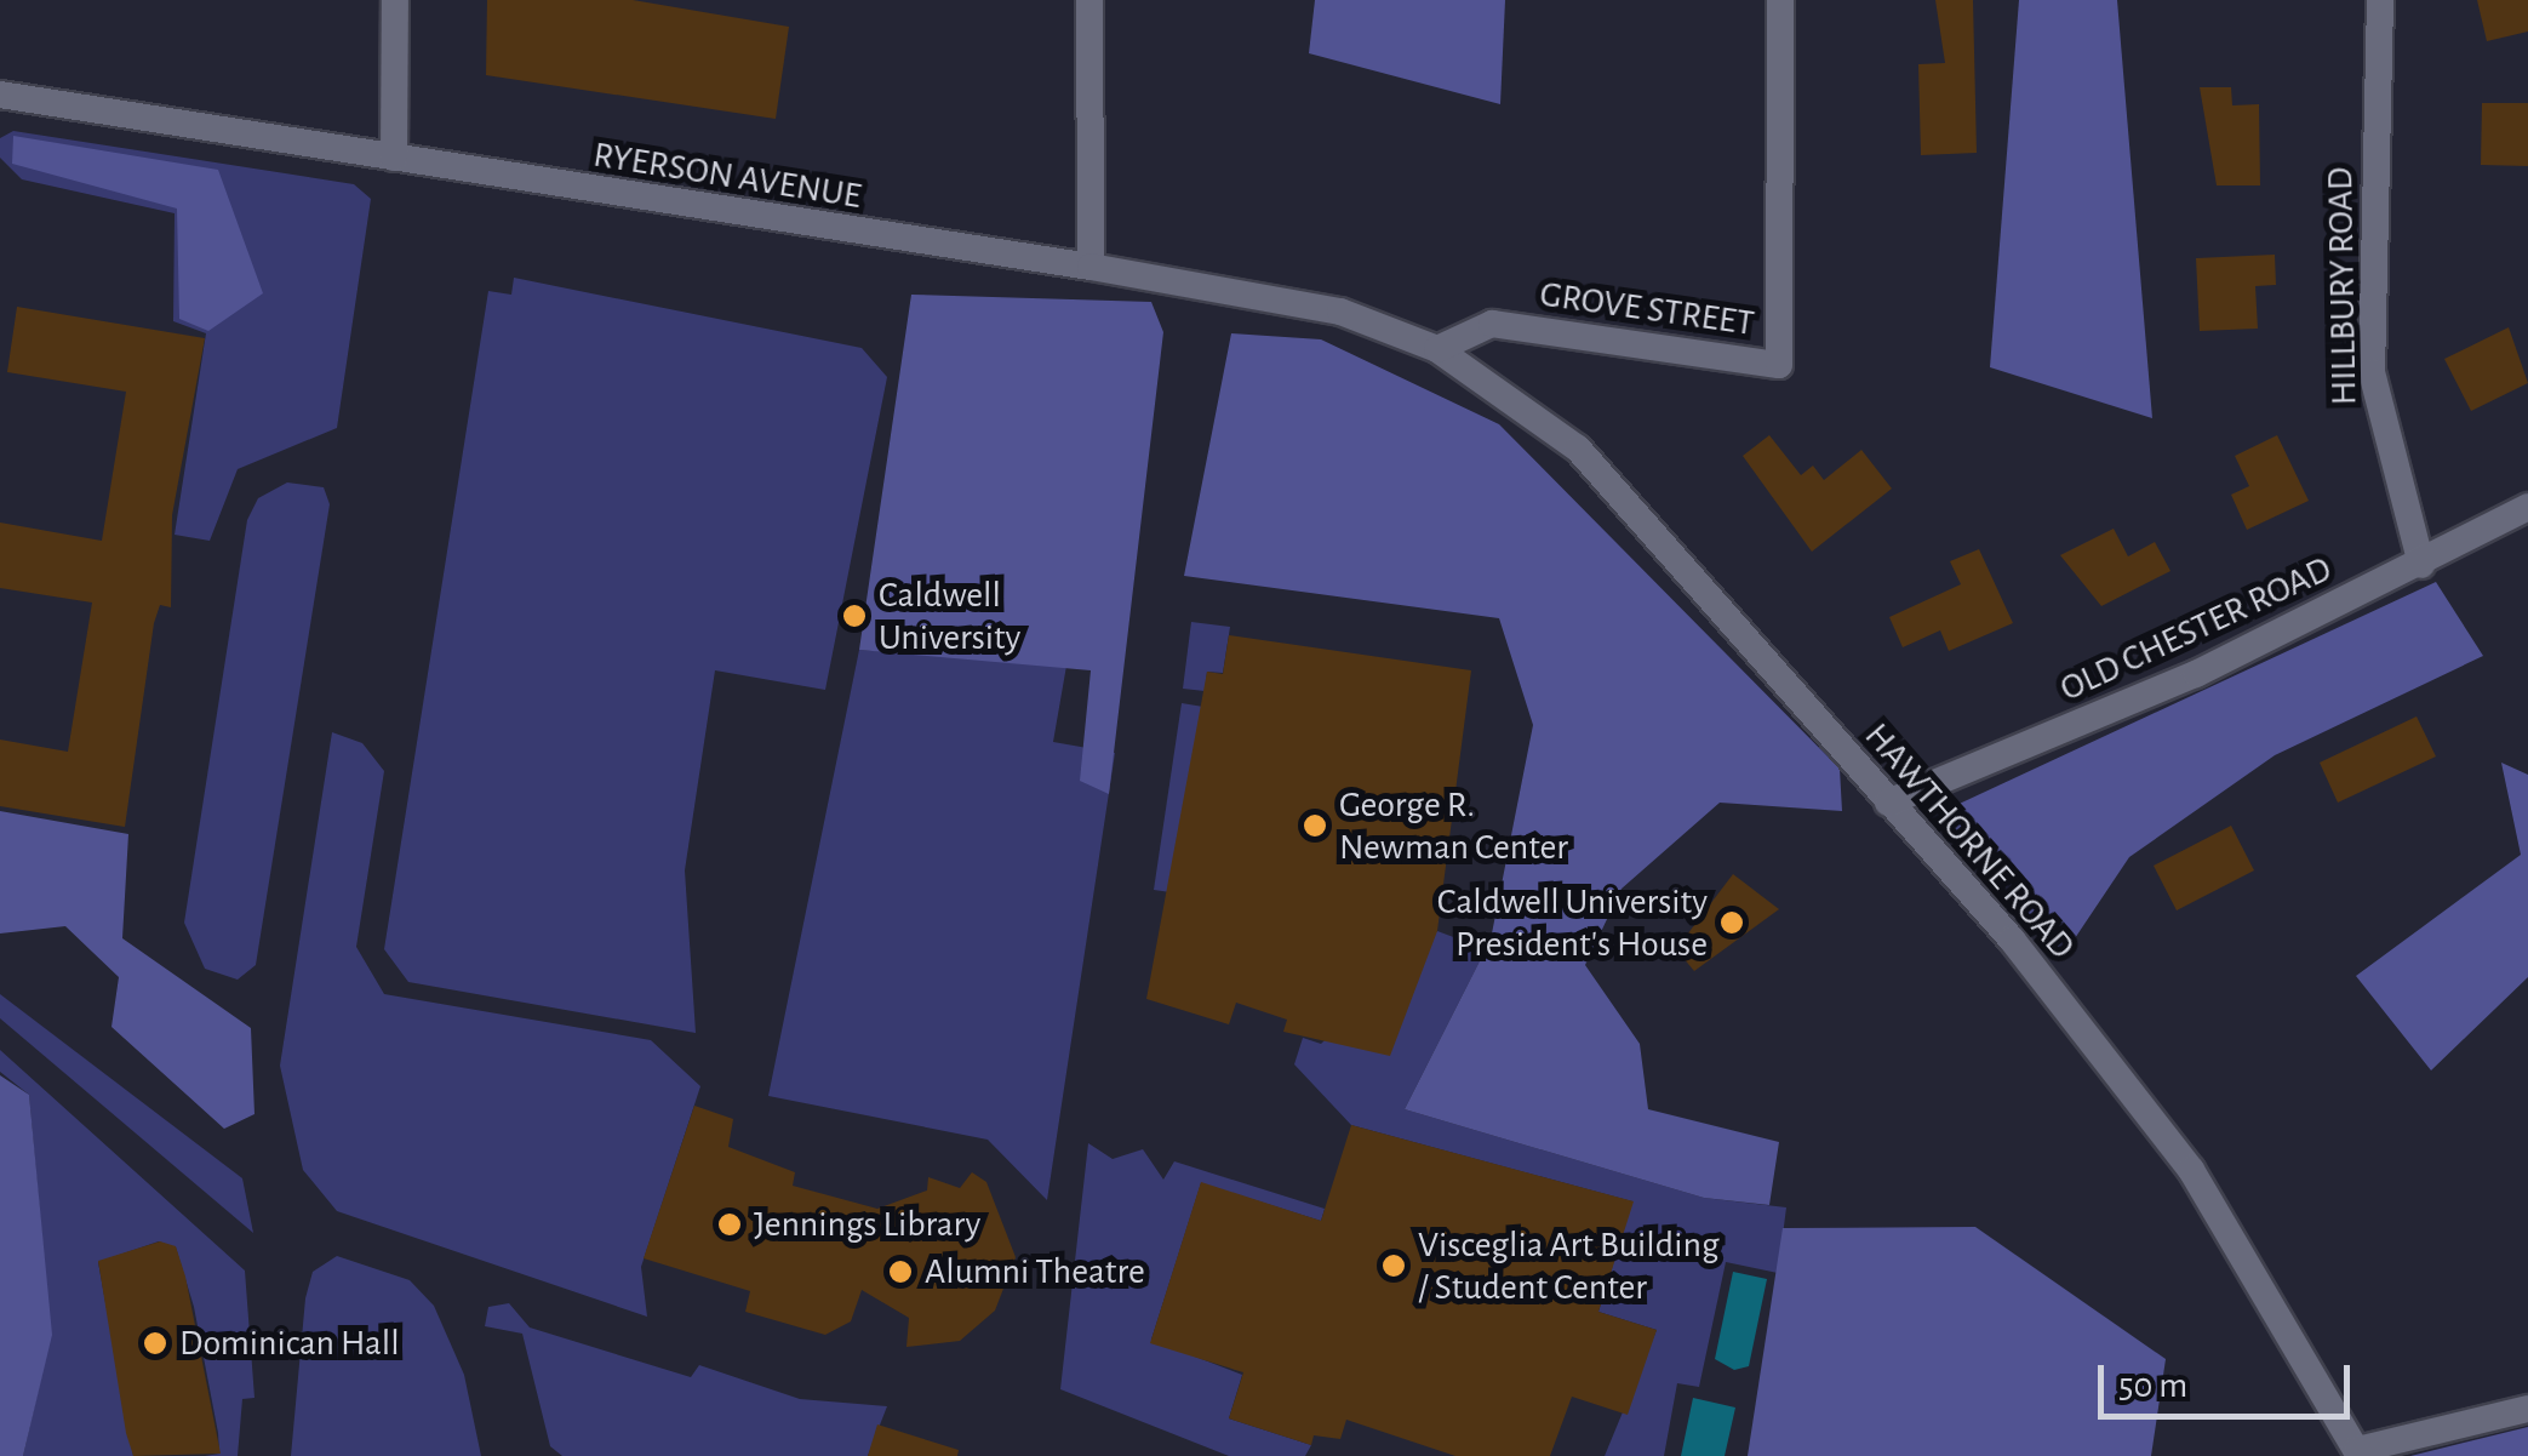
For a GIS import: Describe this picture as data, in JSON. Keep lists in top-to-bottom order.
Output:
{
  "streets": {
    "street": [
      "RYERSON AVENUE",
      "HILLBURY ROAD",
      "GROVE STREET",
      "OLD CHESTER ROAD",
      "HAWTHORNE ROAD"
    ]
  },
  "crossings": [
    ["RYERSON AVENUE", "GROVE STREET"],
    ["RYERSON AVENUE", "HAWTHORNE ROAD"],
    ["HILLBURY ROAD", "OLD CHESTER ROAD"],
    ["GROVE STREET", "HAWTHORNE ROAD"],
    ["OLD CHESTER ROAD", "HAWTHORNE ROAD"]
  ],
  "places": [
    "Caldwell University",
    "George R. Newman Center",
    "Caldwell University President's House",
    "Jennings Library",
    "Visceglia Art Building / Student Center",
    "Alumni Theatre",
    "Dominican Hall"
  ],
  "scale_bar": "50 m"
}
